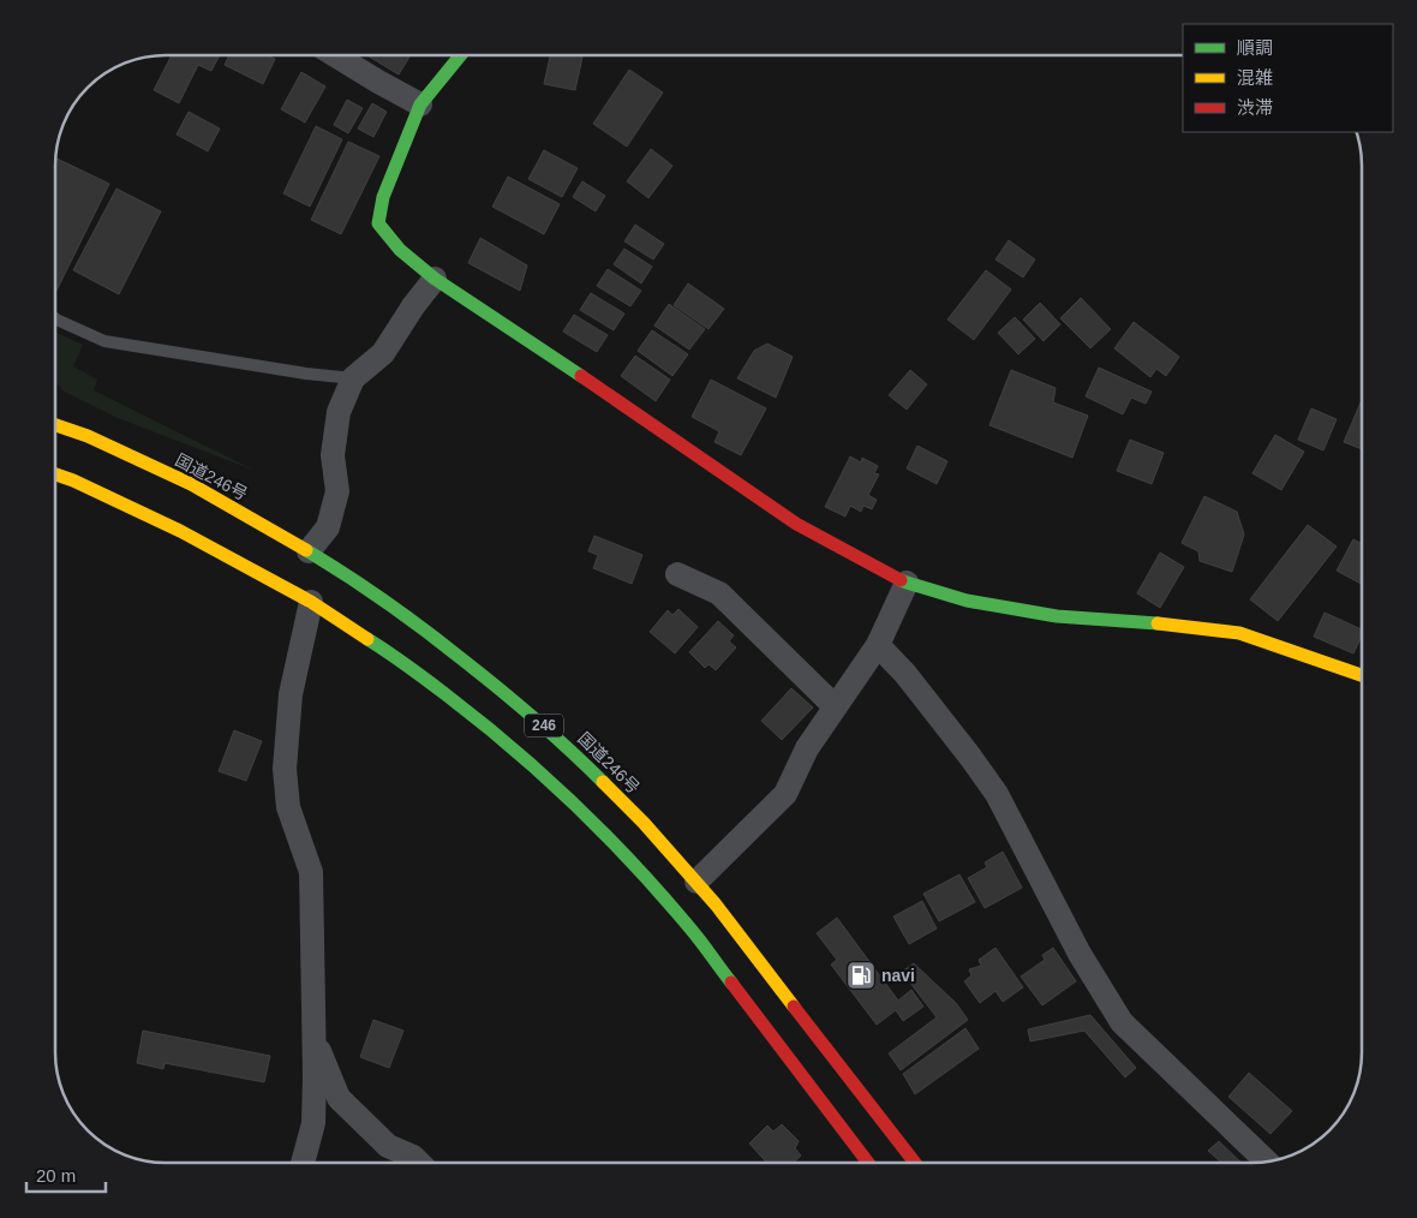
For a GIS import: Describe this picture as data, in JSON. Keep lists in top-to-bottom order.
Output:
{
  "streets": {
    "main road": ["国道246号", "246"]
  },
  "places": {
    "fuel station": ["navi"]
  },
  "legend": ["順調", "混雑", "渋滞"],
  "scale_bar": "20 m"
}
